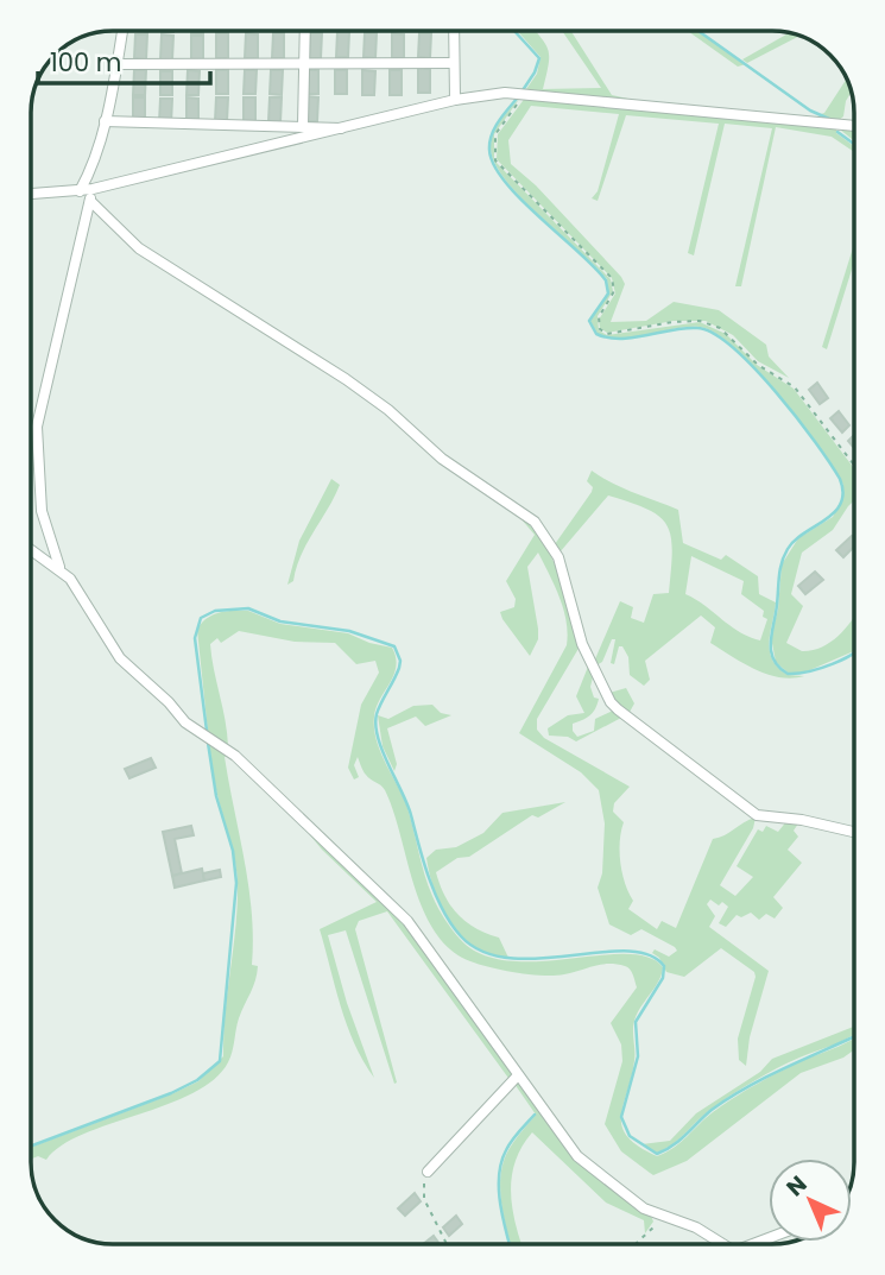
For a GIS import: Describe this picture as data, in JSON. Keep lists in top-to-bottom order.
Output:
{
  "scale_bar": "100 m",
  "north": "top left"
}
